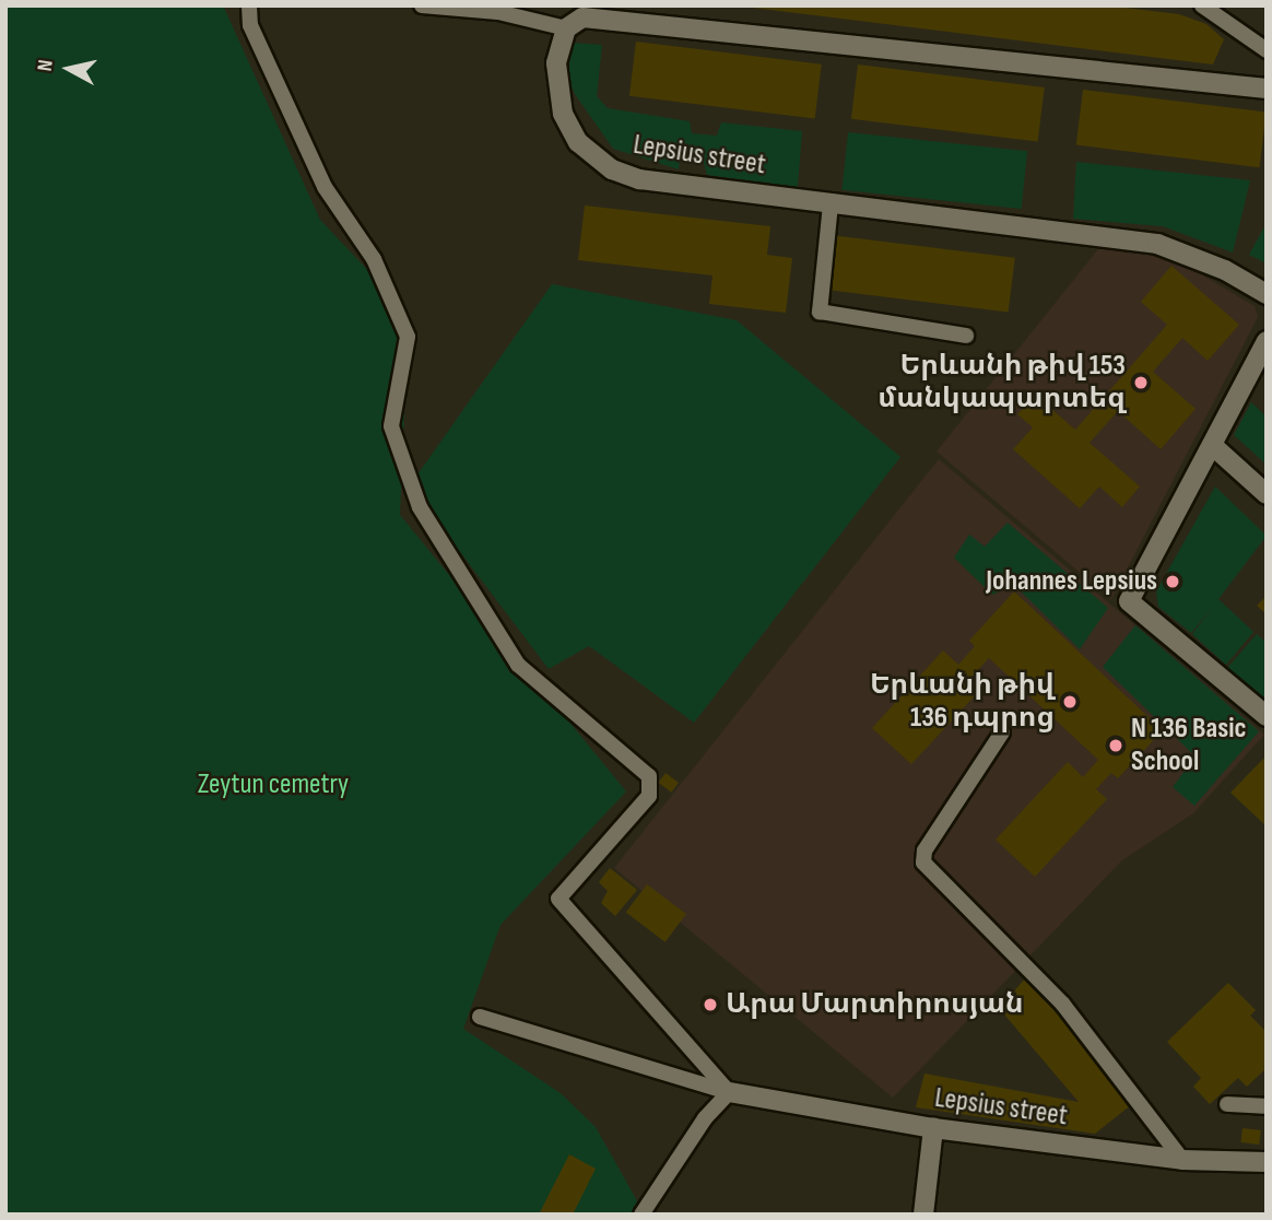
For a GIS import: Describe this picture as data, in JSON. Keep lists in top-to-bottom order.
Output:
{
  "streets": {
    "street": ["Lepsius street"]
  },
  "parks": ["Zeytun cemetry"],
  "places": [
    "Երևանի թիվ 153 մանկապարտեզ",
    "Johannes Lepsius",
    "Երևանի թիվ 136 դպրոց",
    "N 136 Basic School",
    "Արա Մարտիրոսյան"
  ],
  "north": "left"
}
